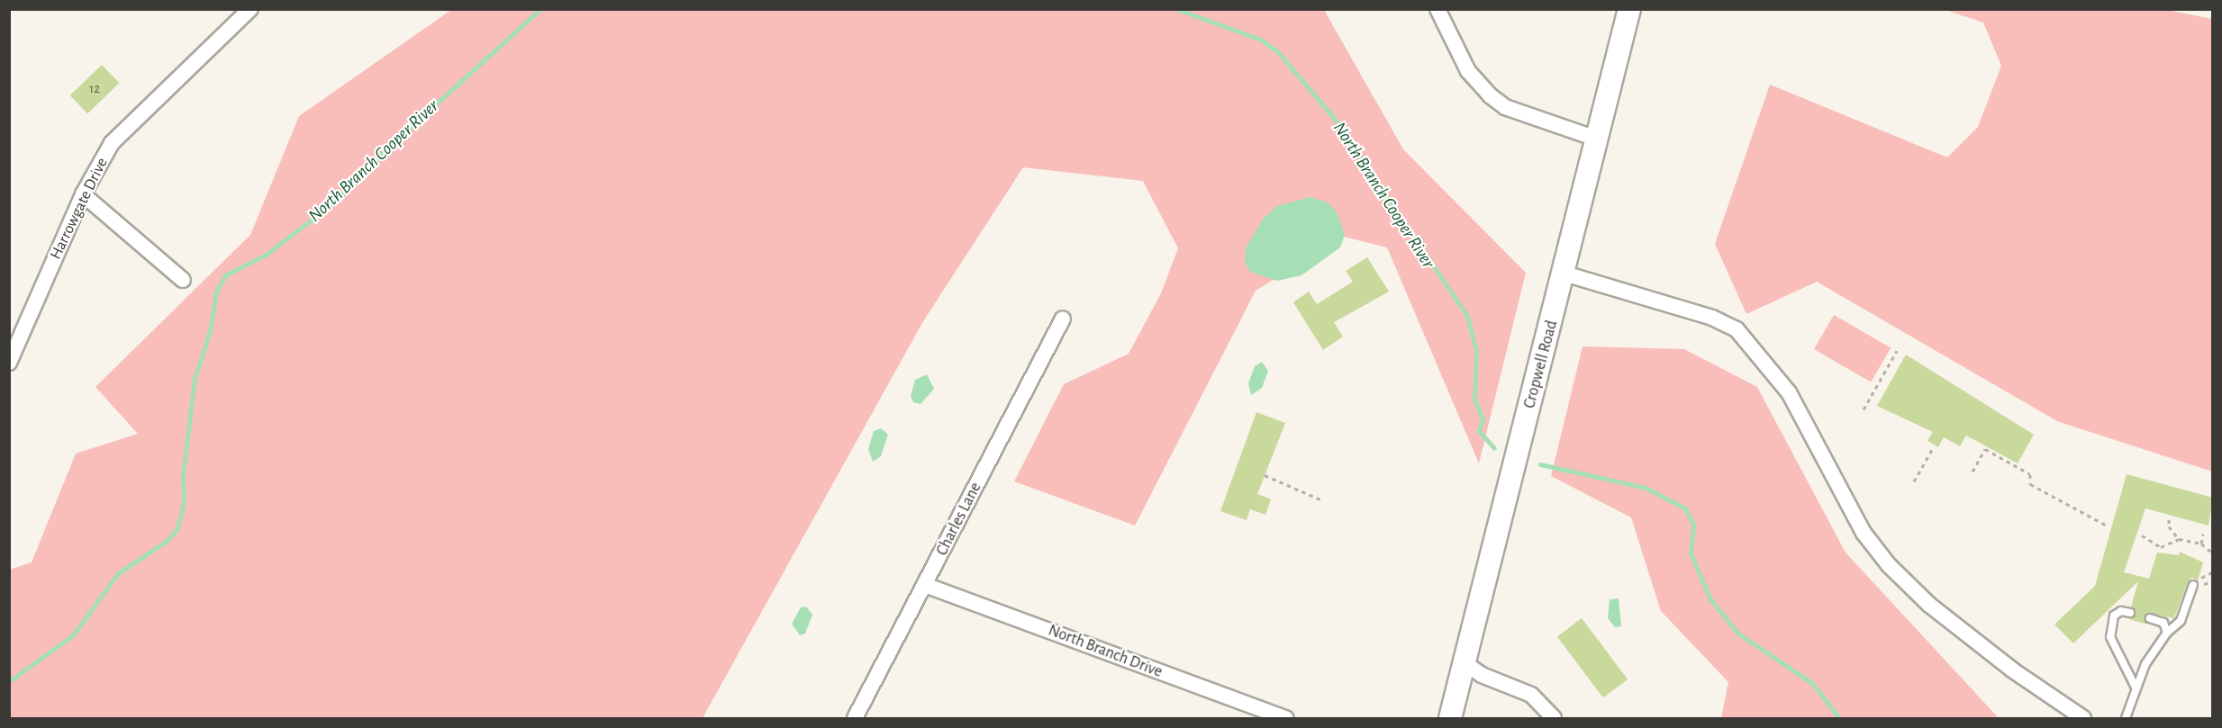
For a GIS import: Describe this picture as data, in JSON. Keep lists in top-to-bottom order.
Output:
{
  "streets": {
    "street": [
      "Harrowgate Drive",
      "Cropwell Road",
      "Charles Lane",
      "North Branch Drive"
    ]
  },
  "crossings": [
    ["Charles Lane", "North Branch Drive"]
  ],
  "water": ["North Branch Cooper River"],
  "house_numbers": ["12"]
}
